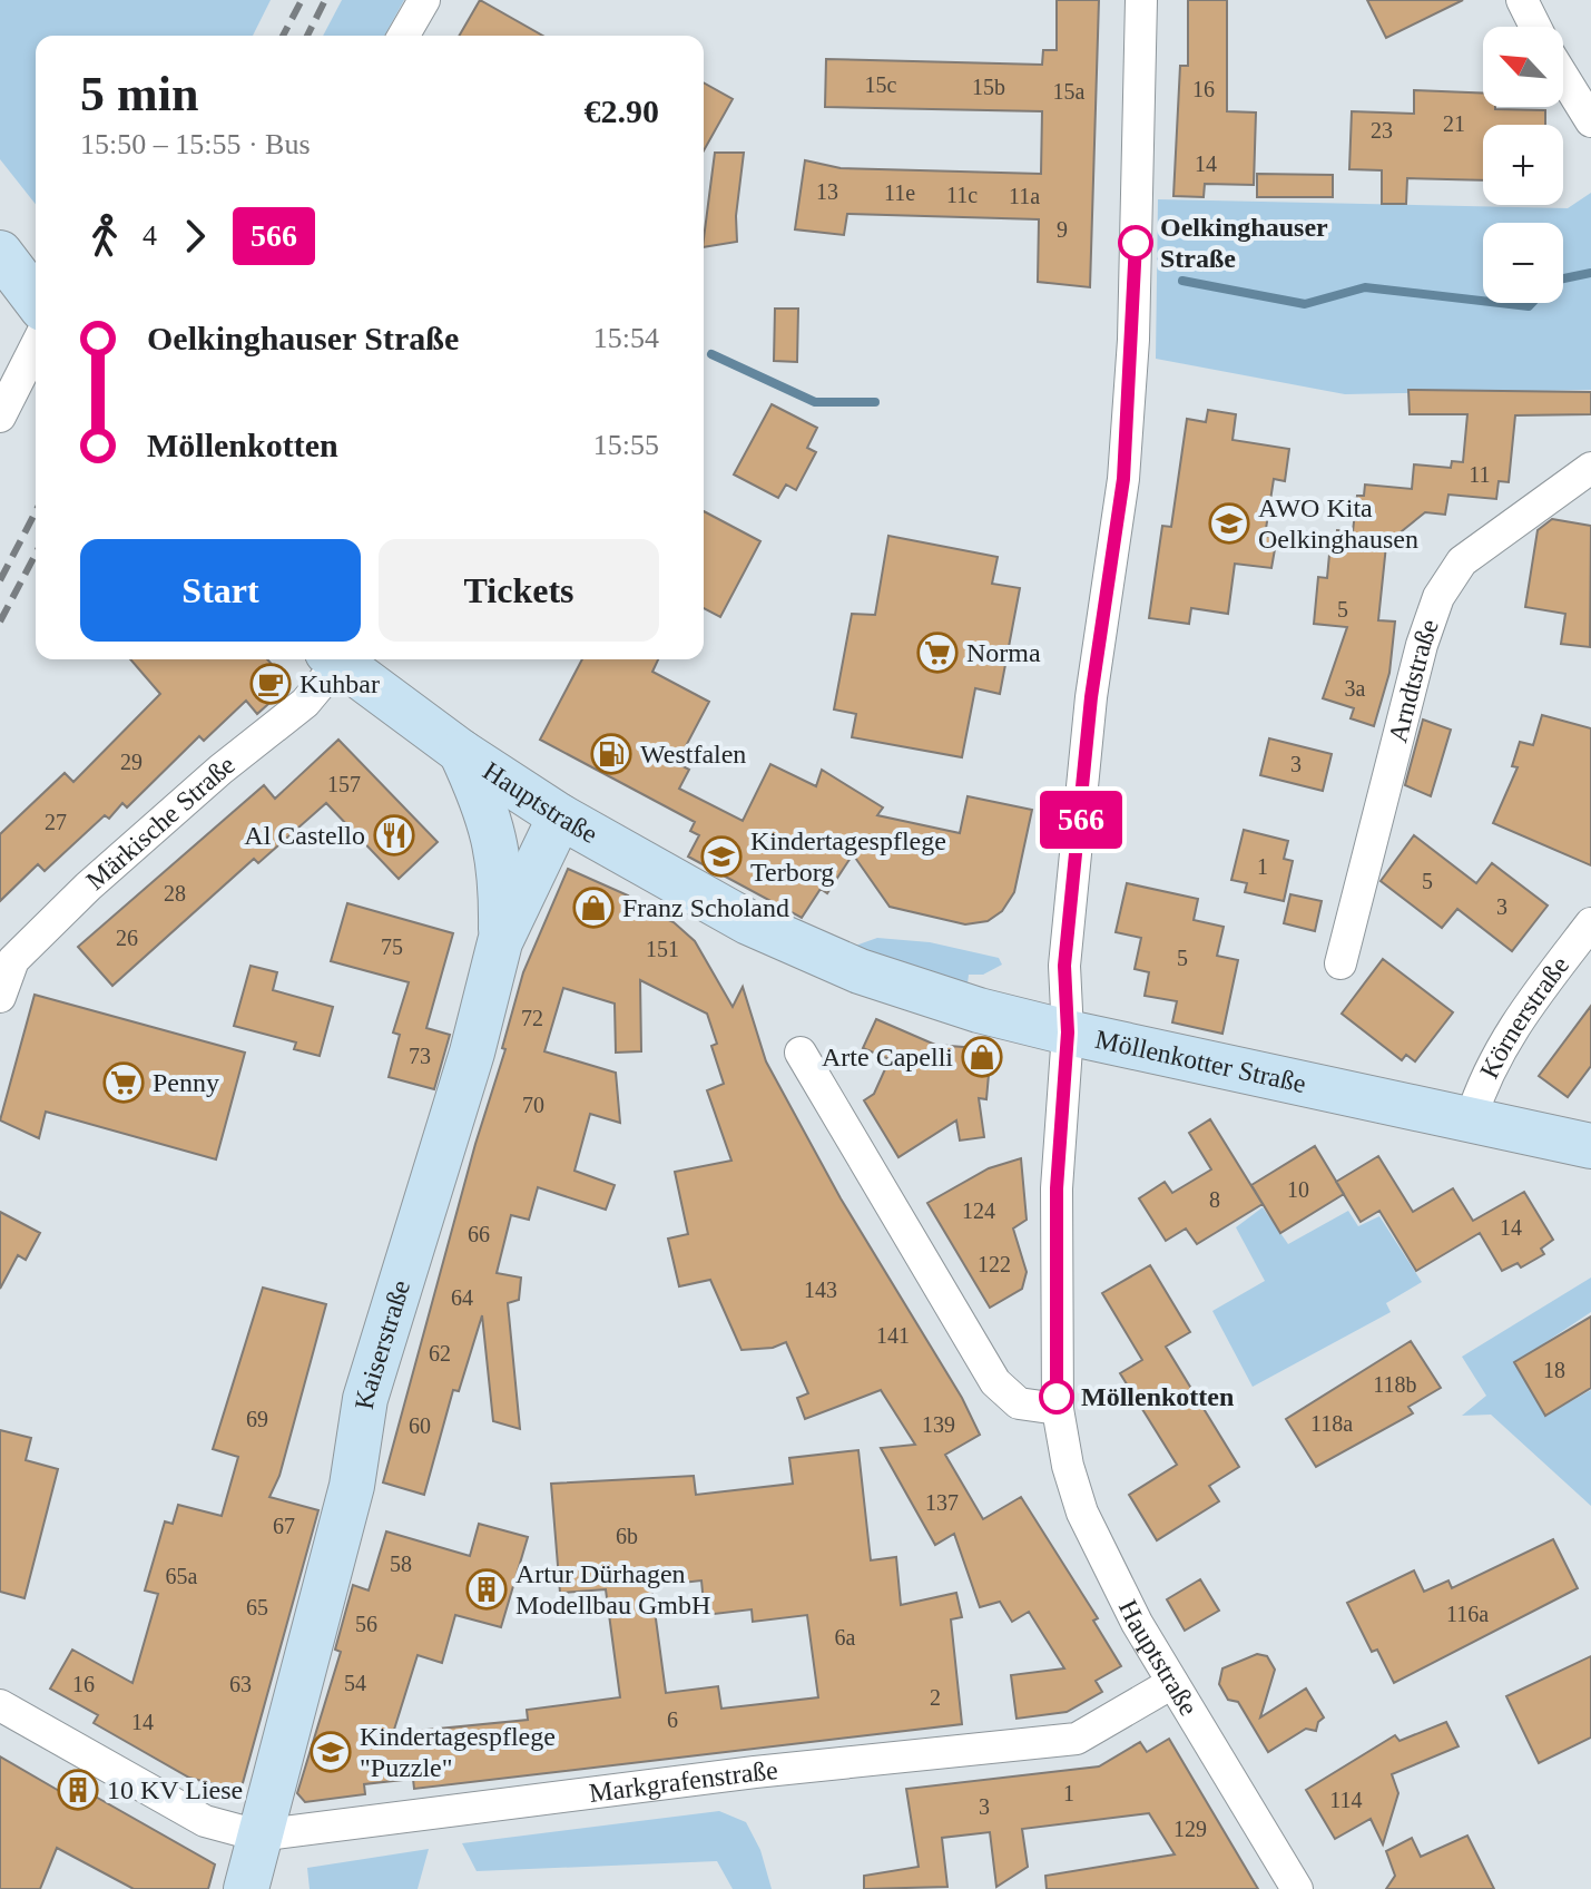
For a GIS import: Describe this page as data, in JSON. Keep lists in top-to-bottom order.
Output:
{
  "streets": {
    "main road": ["Hauptstraße", "Möllenkotter Straße", "Kaiserstraße"],
    "street": [
      "Arndtstraße",
      "Märkische Straße",
      "Körnerstraße",
      "Markgrafenstraße"
    ]
  },
  "crossings": [
    ["Hauptstraße", "Möllenkotter Straße"],
    ["Hauptstraße", "Kaiserstraße"],
    ["Hauptstraße", "Markgrafenstraße"],
    ["Körnerstraße", "Möllenkotter Straße"],
    ["Kaiserstraße", "Markgrafenstraße"]
  ],
  "places": {
    "other": ["Oelkinghauser Straße", "Möllenkotten"],
    "school or university": ["AWO Kita Oelkinghausen", "Kindertagespflege Terborg", "Kindertagespflege \"Puzzle\""],
    "supermarket": ["Norma", "Penny"],
    "cafe": ["Kuhbar"],
    "fuel station": ["Westfalen"],
    "restaurant": ["Al Castello"],
    "shop": ["Franz Scholand", "Arte Capelli"],
    "building": ["Artur Dürhagen Modellbau GmbH", "10 KV Liese"]
  },
  "lines": ["bus line 566"],
  "house_numbers": [
    "15c",
    "15b",
    "16",
    "15a",
    "21",
    "23",
    "14",
    "13",
    "11e",
    "11c",
    "11a",
    "9",
    "11",
    "5",
    "3a",
    "29",
    "3",
    "157",
    "27",
    "1",
    "5",
    "28",
    "3",
    "26",
    "75",
    "151",
    "5",
    "72",
    "73",
    "70",
    "10",
    "8",
    "124",
    "14",
    "66",
    "122",
    "143",
    "64",
    "141",
    "62",
    "18",
    "118b",
    "69",
    "118a",
    "139",
    "60",
    "137",
    "67",
    "6b",
    "58",
    "65a",
    "65",
    "116a",
    "56",
    "6a",
    "54",
    "16",
    "63",
    "2",
    "6",
    "14",
    "1",
    "114",
    "3",
    "129"
  ],
  "north": "top left",
  "page": {
    "on_map": "566",
    "map_buttons": ["+", "−"],
    "heading": ["5 min", "15:50 – 15:55 · Bus", "€2.90"],
    "legs": ["4", "566"],
    "list": [
      {
        "name": "Oelkinghauser Straße",
        "value": "15:54"
      },
      {
        "name": "Möllenkotten",
        "value": "15:55"
      }
    ],
    "buttons": ["Start", "Tickets"]
  }
}
